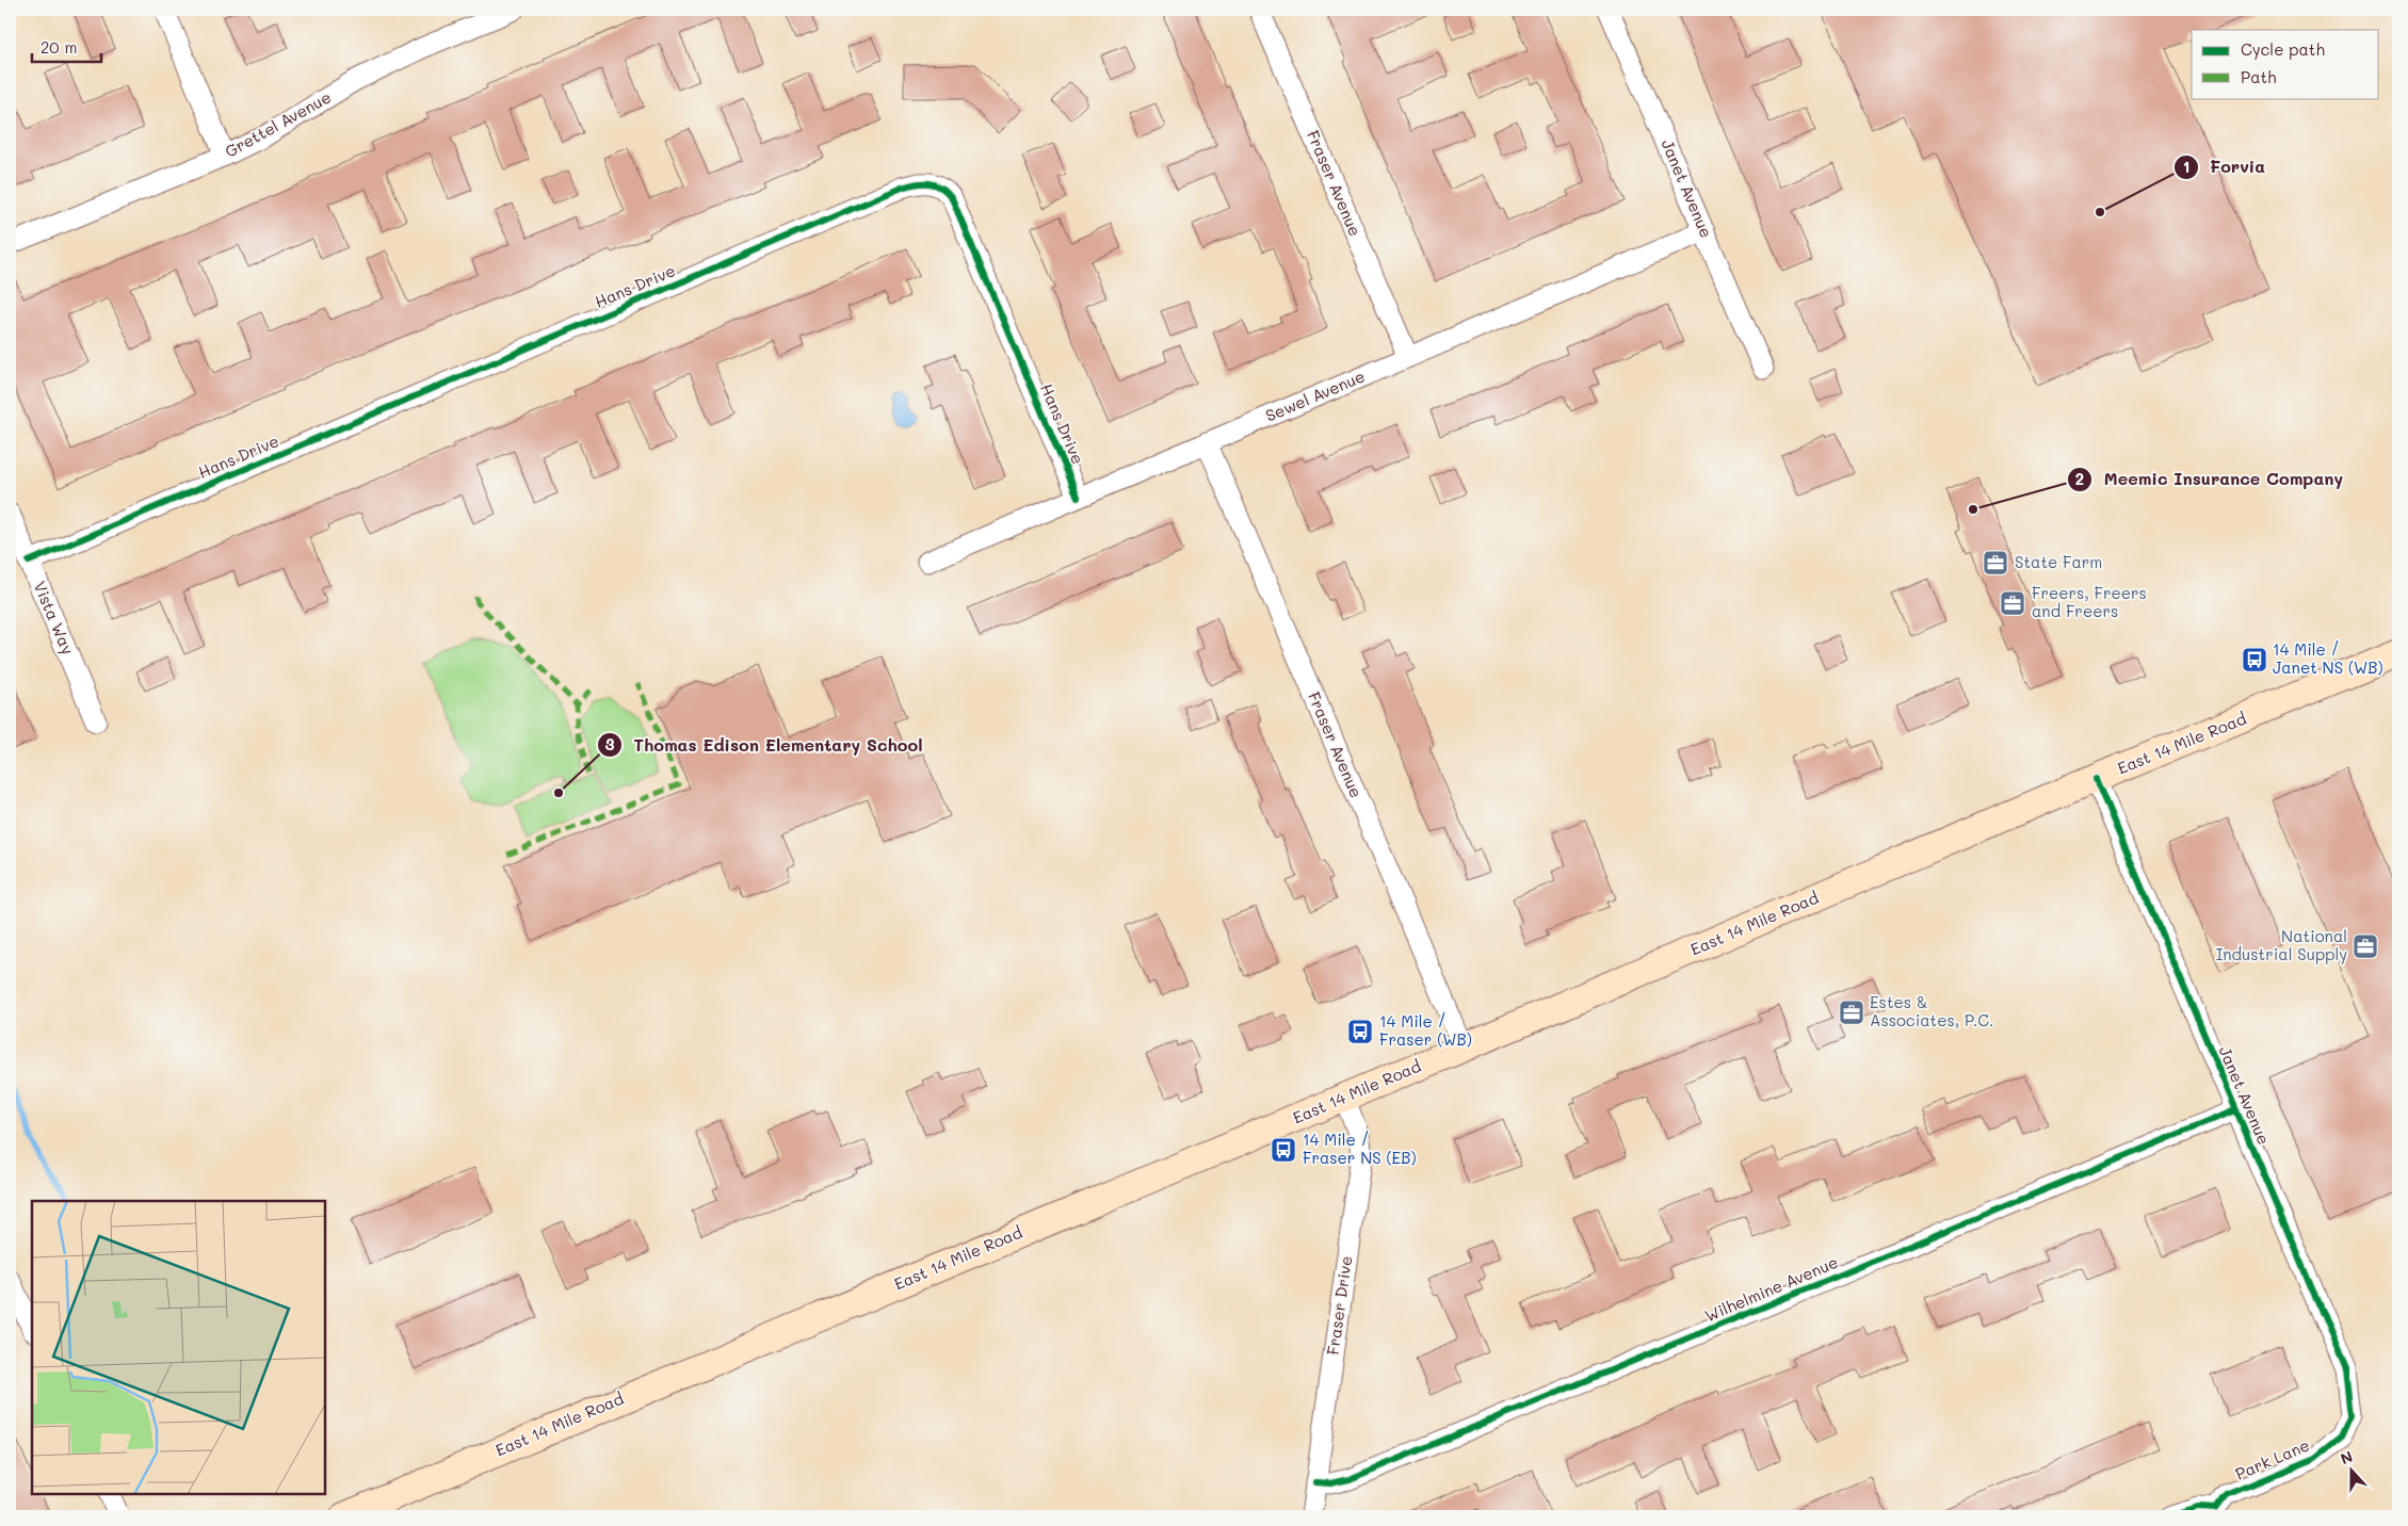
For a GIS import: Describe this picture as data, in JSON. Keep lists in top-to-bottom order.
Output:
{
  "streets": {
    "main road": ["East 14 Mile Road"],
    "street": [
      "Grettel Avenue",
      "Fraser Avenue",
      "Janet Avenue",
      "Hans Drive",
      "Sewel Avenue",
      "Vista Way",
      "Wilhelmine Avenue",
      "Fraser Drive",
      "Park Lane"
    ]
  },
  "crossings": [
    ["Fraser Avenue", "Sewel Avenue"],
    ["Fraser Avenue", "East 14 Mile Road"],
    ["Janet Avenue", "Sewel Avenue"],
    ["Janet Avenue", "East 14 Mile Road"],
    ["Janet Avenue", "Wilhelmine Avenue"],
    ["Janet Avenue", "Park Lane"],
    ["Hans Drive", "Sewel Avenue"],
    ["Hans Drive", "Vista Way"],
    ["East 14 Mile Road", "Fraser Drive"],
    ["Wilhelmine Avenue", "Fraser Drive"]
  ],
  "places": {
    "other": ["Forvia", "Meemic Insurance Company", "Thomas Edison Elementary School"],
    "office": [
      "State Farm",
      "Freers, Freers and Freers",
      "National Industrial Supply",
      "Estes & Associates, P.C."
    ],
    "bus stop": ["14 Mile / Janet NS (WB)", "14 Mile / Fraser (WB)", "14 Mile / Fraser NS (EB)"]
  },
  "legend": ["Cycle path", "Path"],
  "scale_bar": "20 m",
  "north": "top"
}
